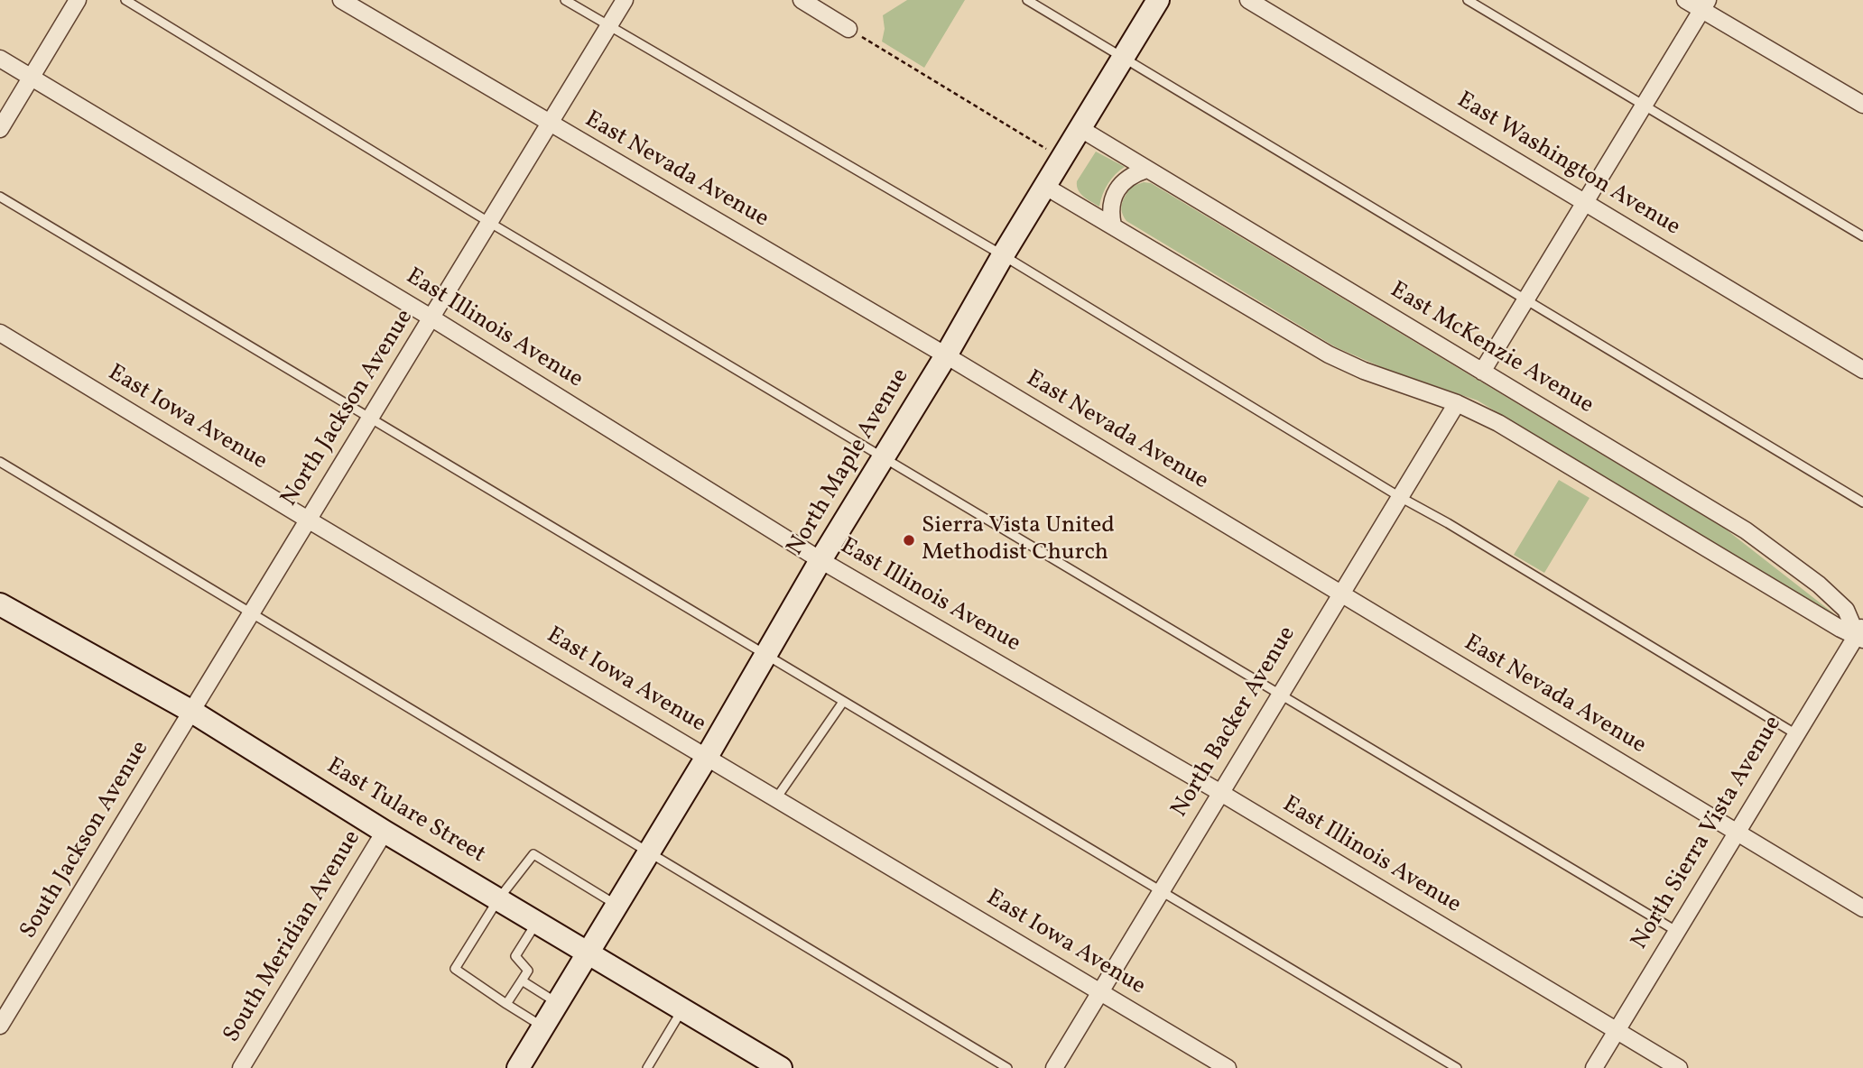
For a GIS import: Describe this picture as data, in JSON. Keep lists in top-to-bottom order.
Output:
{
  "streets": {
    "main road": ["North Maple Avenue", "East Tulare Street"],
    "street": [
      "East Washington Avenue",
      "East Nevada Avenue",
      "East Illinois Avenue",
      "East McKenzie Avenue",
      "North Jackson Avenue",
      "East Iowa Avenue",
      "North Backer Avenue",
      "North Sierra Vista Avenue",
      "South Jackson Avenue",
      "South Meridian Avenue"
    ]
  },
  "crossings": [
    ["East Nevada Avenue", "North Jackson Avenue"],
    ["East Nevada Avenue", "North Maple Avenue"],
    ["East Nevada Avenue", "North Backer Avenue"],
    ["East Nevada Avenue", "North Sierra Vista Avenue"],
    ["East Illinois Avenue", "North Jackson Avenue"],
    ["East Illinois Avenue", "North Maple Avenue"],
    ["East Illinois Avenue", "North Backer Avenue"],
    ["East Illinois Avenue", "North Sierra Vista Avenue"],
    ["East McKenzie Avenue", "North Maple Avenue"],
    ["East McKenzie Avenue", "North Sierra Vista Avenue"],
    ["North Jackson Avenue", "East Iowa Avenue"],
    ["North Jackson Avenue", "East Tulare Street"],
    ["North Jackson Avenue", "South Jackson Avenue"],
    ["East Iowa Avenue", "North Maple Avenue"],
    ["East Iowa Avenue", "North Backer Avenue"],
    ["North Maple Avenue", "East Tulare Street"],
    ["East Tulare Street", "South Jackson Avenue"],
    ["East Tulare Street", "South Meridian Avenue"]
  ],
  "places": ["Sierra Vista United Methodist Church"]
}
